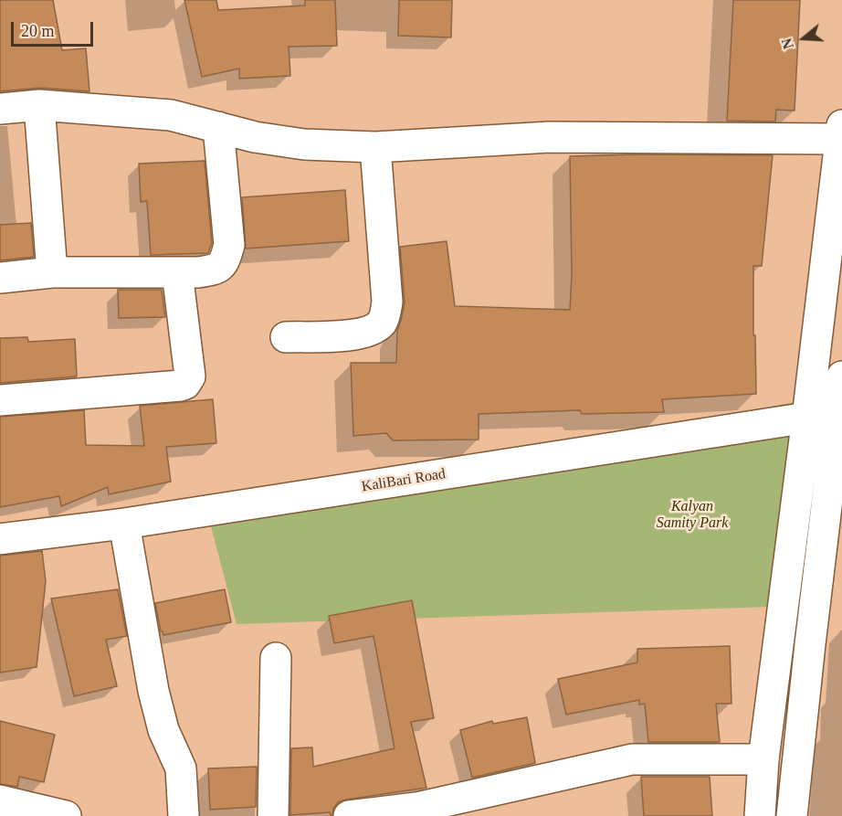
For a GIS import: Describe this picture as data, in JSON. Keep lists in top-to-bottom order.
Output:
{
  "streets": {
    "street": ["KaliBari Road"]
  },
  "parks": ["Kalyan Samity Park"],
  "scale_bar": "20 m",
  "north": "left"
}
